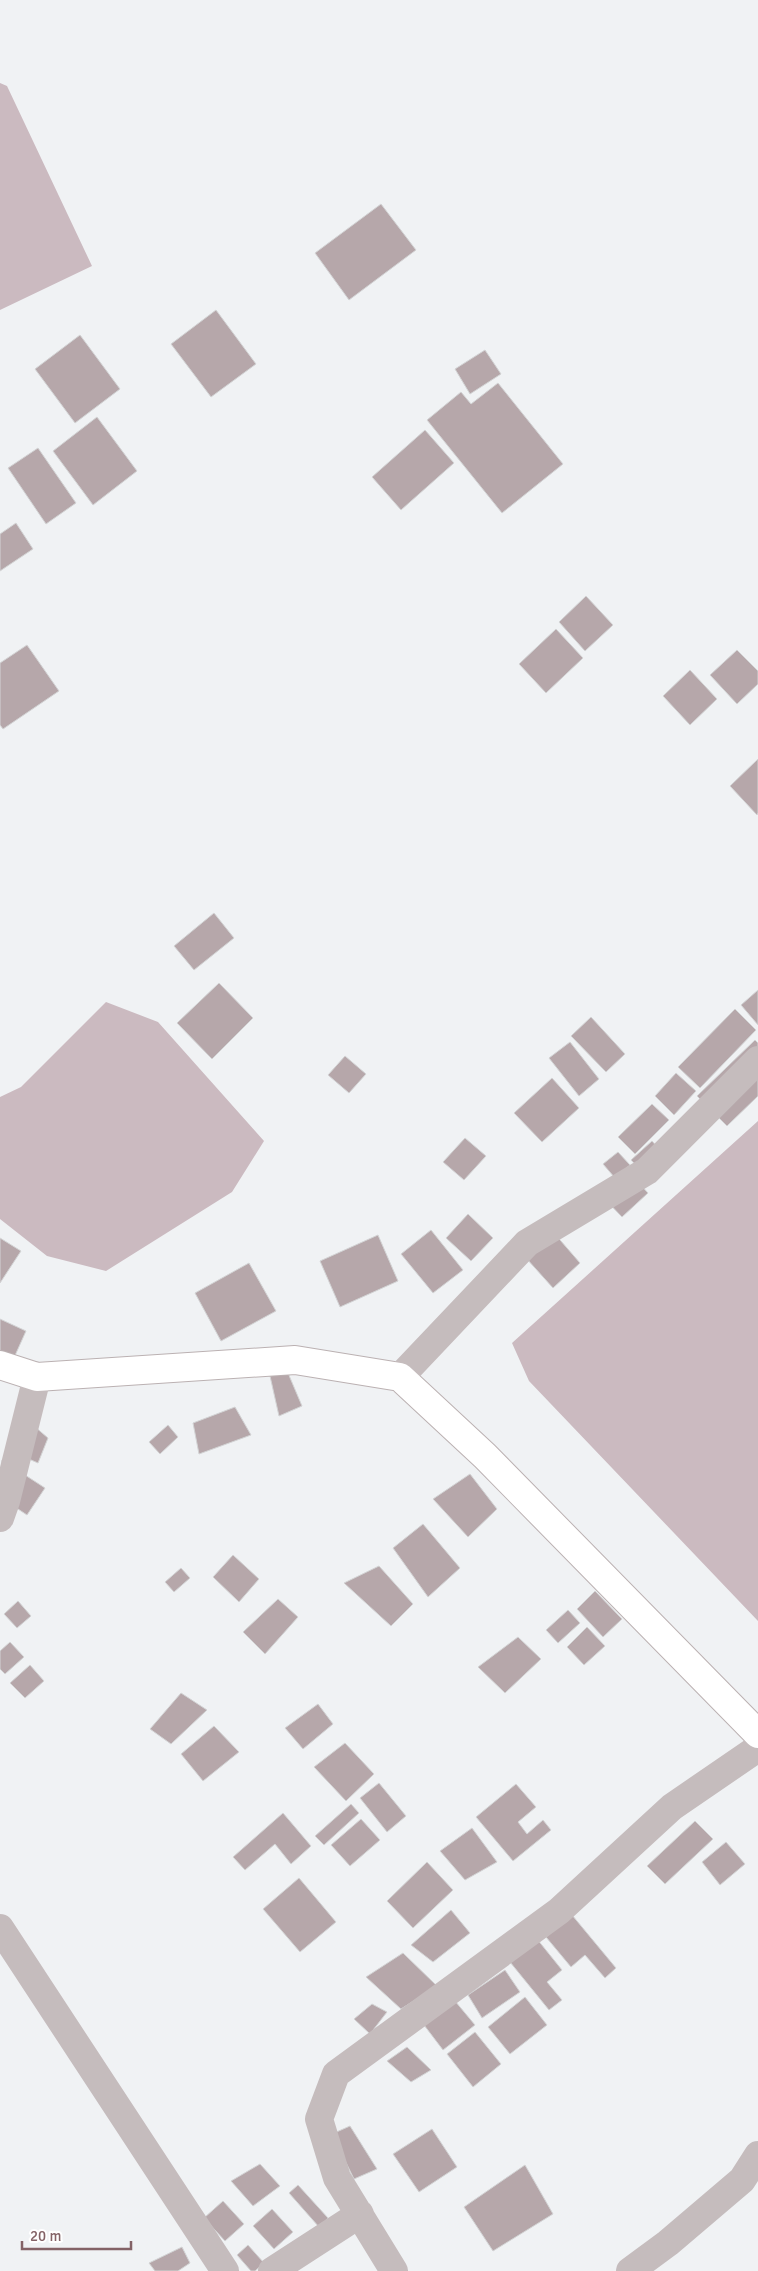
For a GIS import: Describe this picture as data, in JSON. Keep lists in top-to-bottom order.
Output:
{
  "scale_bar": "20 m"
}
